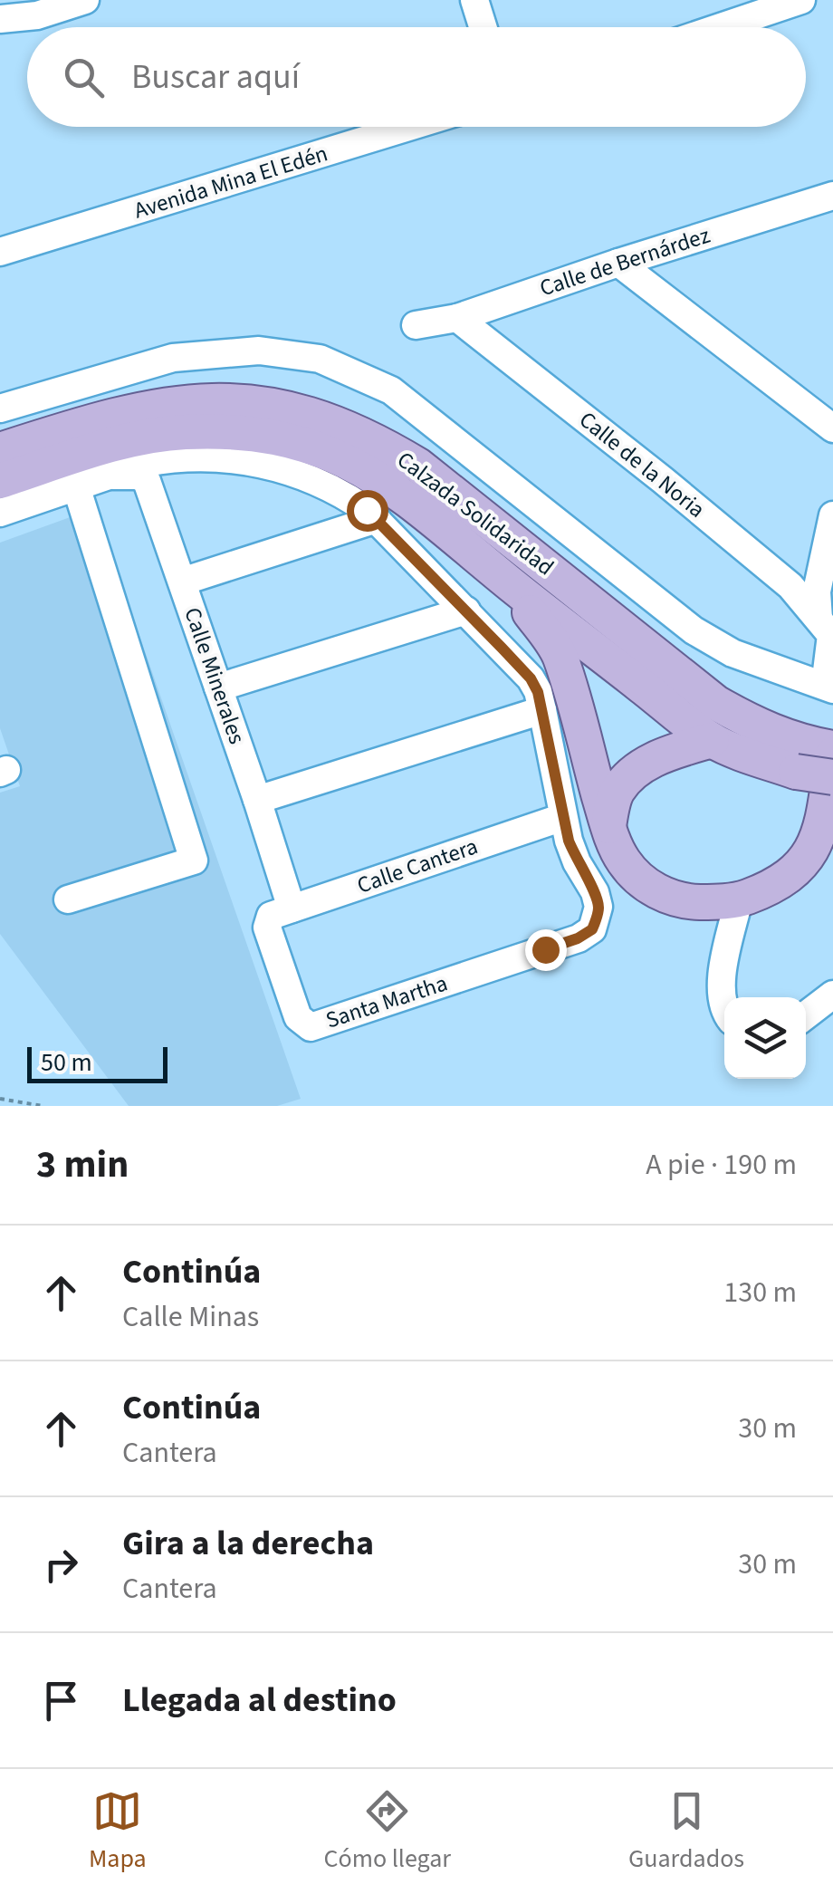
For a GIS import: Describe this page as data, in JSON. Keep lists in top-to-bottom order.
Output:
{
  "streets": {
    "main road": ["Calzada Solidaridad"],
    "street": [
      "Avenida Mina El Edén",
      "Calle de Bernárdez",
      "Calle de la Noria",
      "Calle Minerales",
      "Calle Cantera",
      "Santa Martha"
    ]
  },
  "crossings": [
    ["Calle de Bernárdez", "Calle de la Noria"],
    ["Calle Minerales", "Calle Cantera"],
    ["Calle Minerales", "Santa Martha"],
    ["Calle Cantera", "Santa Martha"]
  ],
  "scale_bar": "50 m",
  "page": {
    "search": "Buscar aquí",
    "scale": "50 m",
    "heading": ["3 min", "A pie · 190 m"],
    "list": [
      ["Continúa", "Calle Minas", "130 m"],
      ["Continúa", "Cantera", "30 m"],
      ["Gira a la derecha", "Cantera", "30 m"],
      "Llegada al destino"
    ],
    "nav": ["Mapa", "Cómo llegar", "Guardados"]
  }
}
